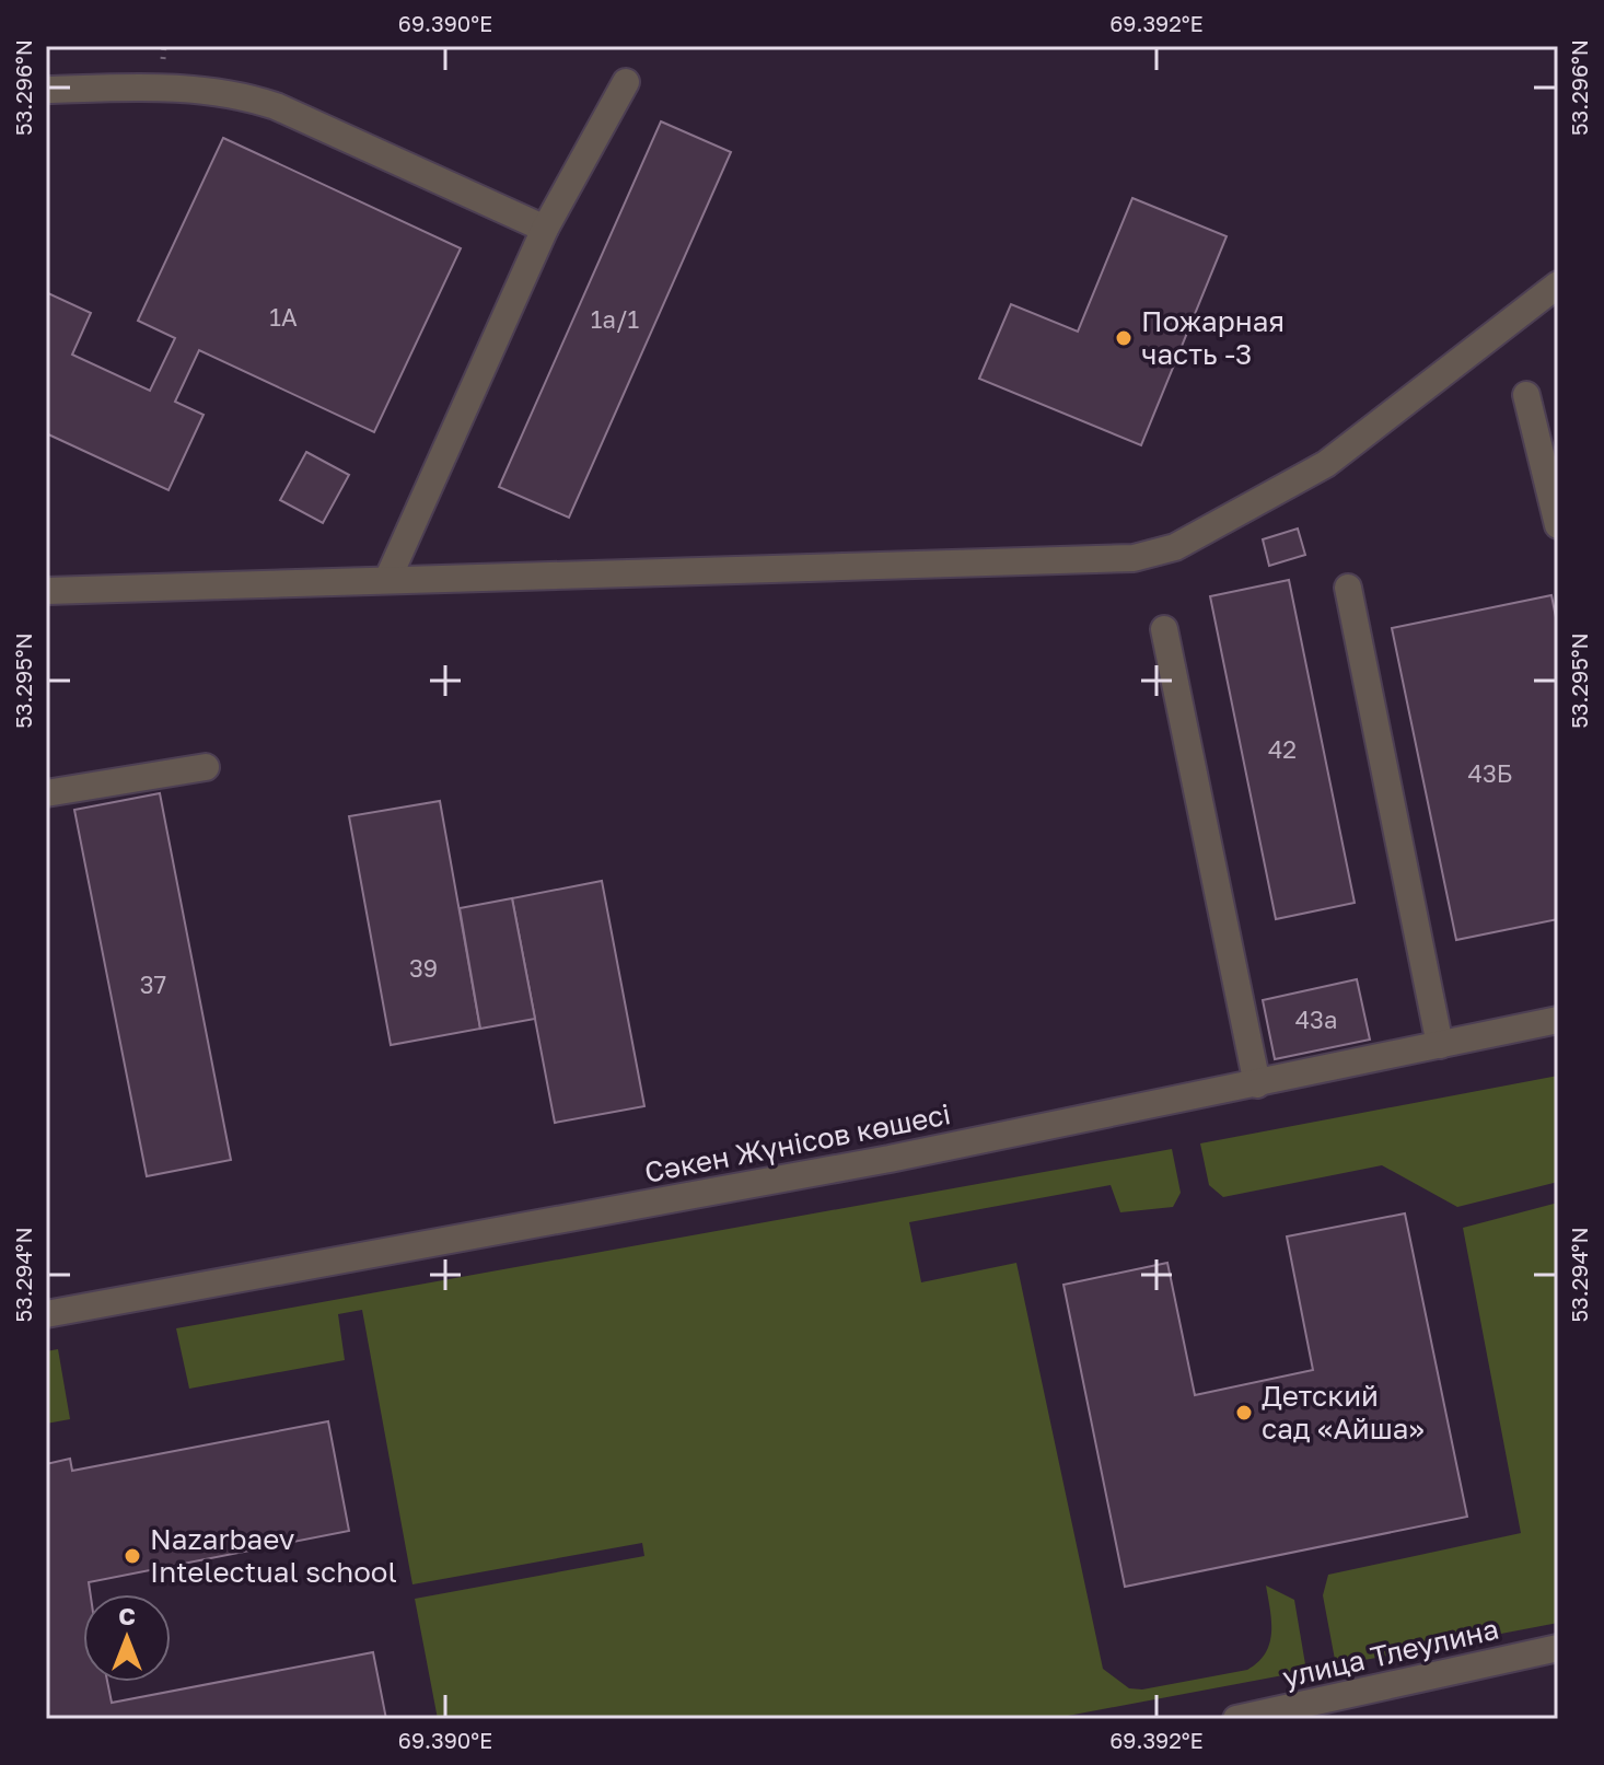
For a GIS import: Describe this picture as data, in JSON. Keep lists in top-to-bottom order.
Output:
{
  "streets": {
    "street": ["Сәкен Жүнісов көшесі", "улица Тлеулина"]
  },
  "places": ["Пожарная часть -3", "Детский сад «Айша»", "Nazarbaev Intelectual school"],
  "house_numbers": [
    "1А",
    "1а/1",
    "42",
    "43Б",
    "39",
    "37",
    "43а"
  ],
  "north": "top",
  "coordinates": [
    "69.390°E",
    "69.392°E",
    "53.296°N",
    "53.295°N",
    "53.294°N"
  ]
}
